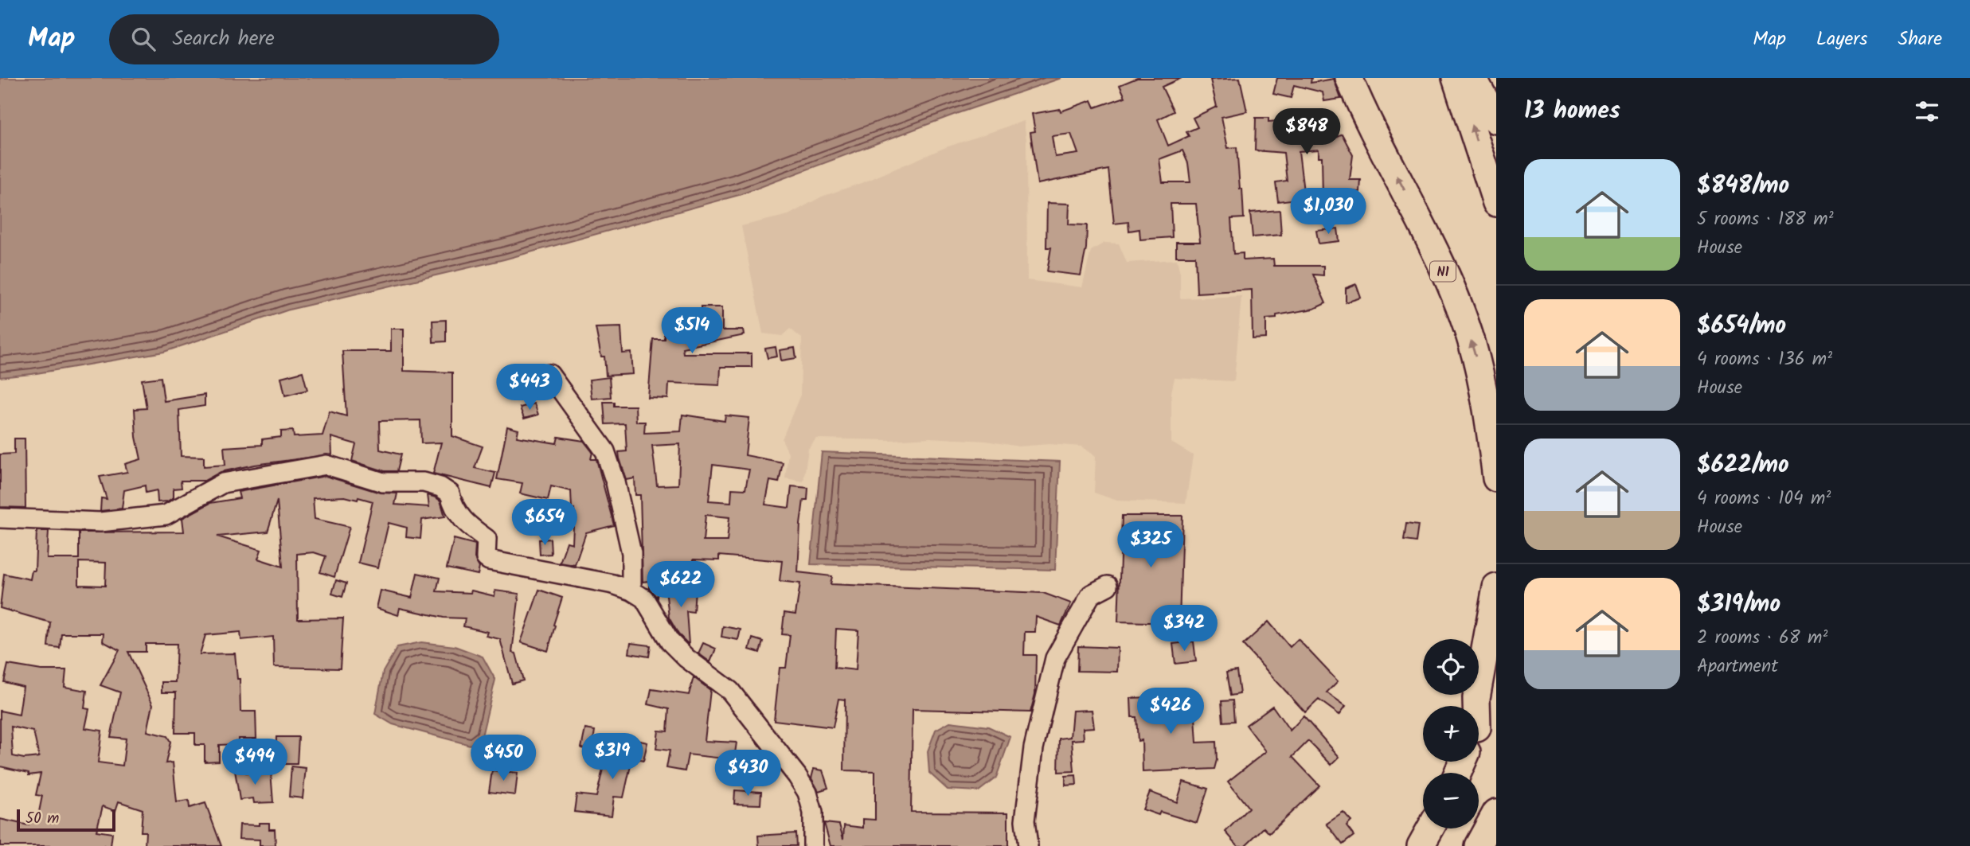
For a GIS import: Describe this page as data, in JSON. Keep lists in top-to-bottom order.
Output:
{
  "streets": {
    "highway": ["N1"]
  },
  "scale_bar": "50 m",
  "page": {
    "header": "Map",
    "search": "Search here",
    "nav": ["Map", "Layers", "Share"],
    "heading": "13 homes",
    "price": [
      "$848",
      "$1,030",
      "$514",
      "$443",
      "$654",
      "$325",
      "$622",
      "$342",
      "$426",
      "$319",
      "$450",
      "$494",
      "$430"
    ],
    "list": [
      {
        "name": "$848/mo",
        "note": "5 rooms · 188 m² · House"
      },
      {
        "name": "$654/mo",
        "note": "4 rooms · 136 m² · House"
      },
      {
        "name": "$622/mo",
        "note": "4 rooms · 104 m² · House"
      },
      {
        "name": "$319/mo",
        "note": "2 rooms · 68 m² · Apartment"
      }
    ],
    "map_buttons": ["+", "−"],
    "scale": "50 m"
  }
}
